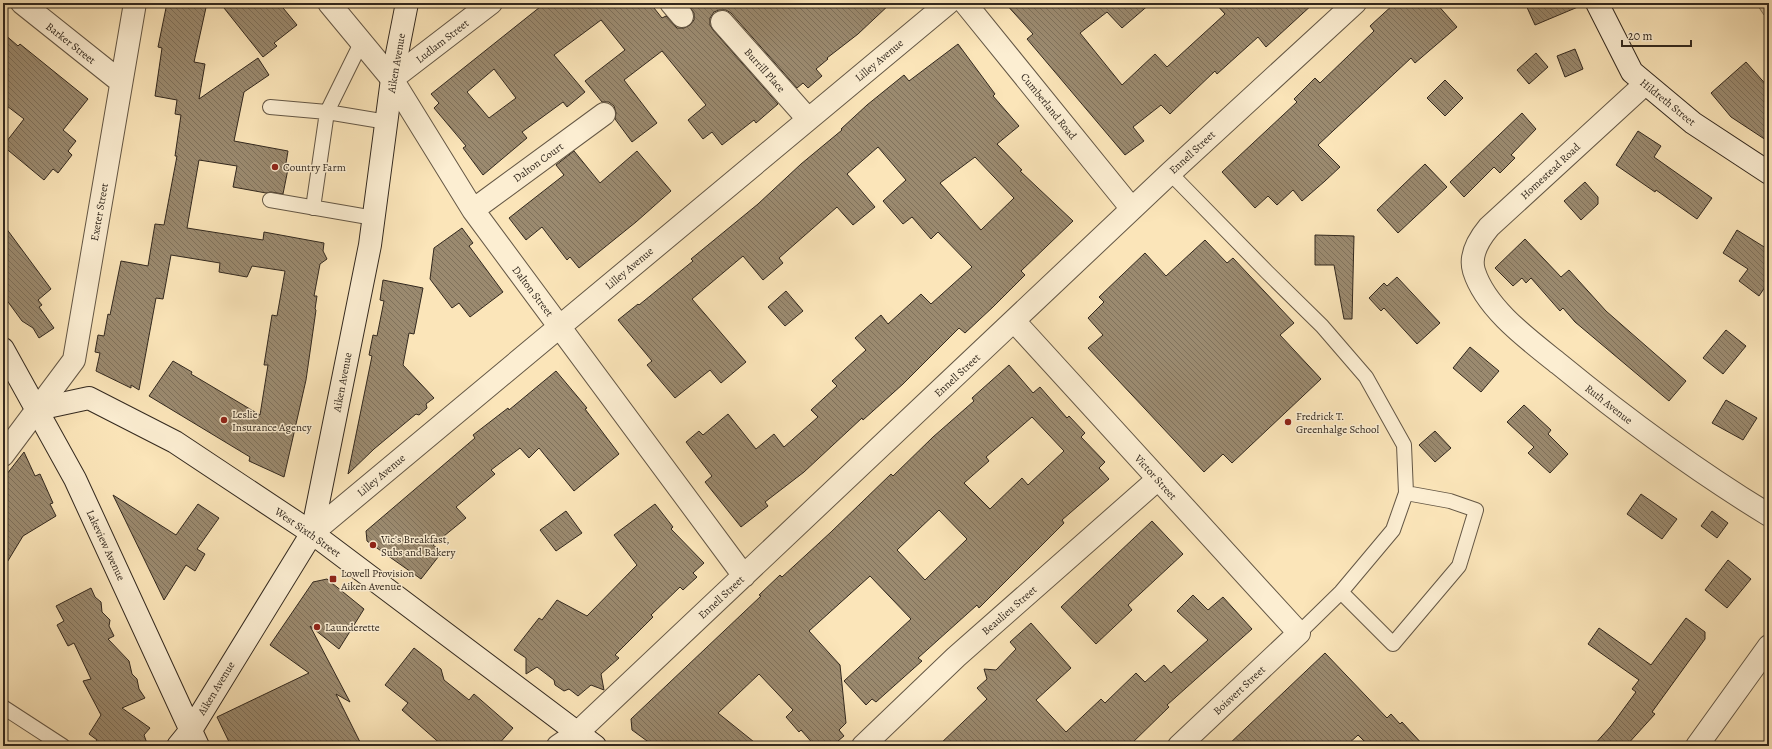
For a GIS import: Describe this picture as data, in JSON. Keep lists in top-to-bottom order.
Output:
{
  "streets": {
    "street": [
      "Ludlam Street",
      "Barker Street",
      "Lilley Avenue",
      "Aiken Avenue",
      "Burrill Place",
      "Hildreth Street",
      "Cumberland Road",
      "Ennell Street",
      "Dalton Court",
      "Homestead Road",
      "Exeter Street",
      "Dalton Street",
      "Ruth Avenue",
      "Victor Street",
      "West Sixth Street",
      "Lakeview Avenue",
      "Beaulieu Street",
      "Boisvert Street"
    ]
  },
  "crossings": [
    ["Ludlam Street", "Aiken Avenue"],
    ["Ludlam Street", "Dalton Street"],
    ["Barker Street", "Exeter Street"],
    ["Lilley Avenue", "Aiken Avenue"],
    ["Lilley Avenue", "Burrill Place"],
    ["Lilley Avenue", "Dalton Street"],
    ["Lilley Avenue", "West Sixth Street"],
    ["Aiken Avenue", "Dalton Street"],
    ["Aiken Avenue", "West Sixth Street"],
    ["Aiken Avenue", "Lakeview Avenue"],
    ["Hildreth Street", "Homestead Road"],
    ["Cumberland Road", "Ennell Street"],
    ["Ennell Street", "Dalton Street"],
    ["Ennell Street", "Victor Street"],
    ["Ennell Street", "West Sixth Street"],
    ["Dalton Court", "Dalton Street"],
    ["Homestead Road", "Ruth Avenue"],
    ["Exeter Street", "West Sixth Street"],
    ["Exeter Street", "Lakeview Avenue"],
    ["Victor Street", "Beaulieu Street"],
    ["Victor Street", "Boisvert Street"],
    ["West Sixth Street", "Lakeview Avenue"]
  ],
  "places": {
    "other": [
      "Country Farm",
      "Leslie Insurance Agency",
      "Fredrick T. Greenhalge School",
      "Vic’s Breakfast, Subs and Bakery",
      "Launderette"
    ],
    "transit": ["Lowell Provision Aiken Avenue"]
  },
  "scale_bar": "20 m"
}
